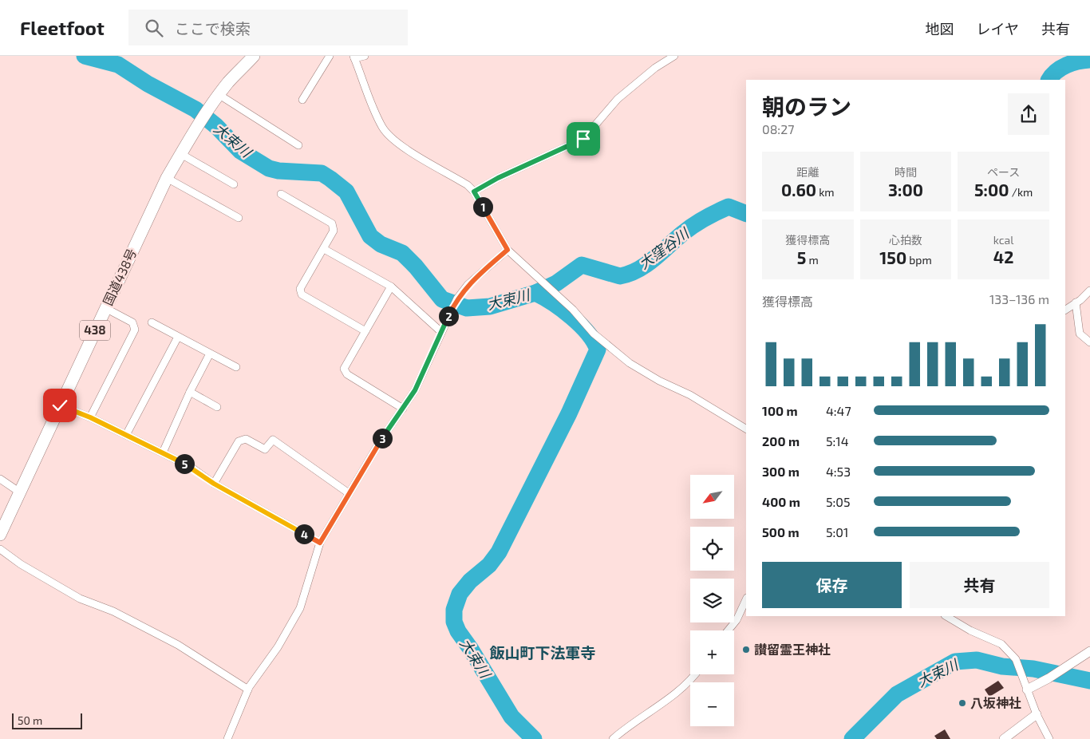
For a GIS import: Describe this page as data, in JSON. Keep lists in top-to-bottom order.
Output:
{
  "streets": {
    "highway": ["国道438号", "438"]
  },
  "districts": ["飯山町下法軍寺"],
  "water": ["大束川", "大窪谷川"],
  "places": ["讃留霊王神社", "八坂神社"],
  "scale_bar": "50 m",
  "north": "bottom left",
  "page": {
    "header": "Fleetfoot",
    "search": "ここで検索",
    "nav": ["地図", "レイヤ", "共有"],
    "heading": ["朝のラン", "08:27"],
    "stats": [
      ["距離", "0.60 km"],
      ["時間", "3:00"],
      ["ペース", "5:00 /km"],
      ["獲得標高", "5 m"],
      ["心拍数", "150 bpm"],
      ["kcal", "42"]
    ],
    "pins": [
      "1",
      "2",
      "3",
      "5",
      "4"
    ],
    "chart": ["獲得標高", "133–136 m"],
    "list": [
      {
        "name": "100 m",
        "note": "4:47"
      },
      {
        "name": "200 m",
        "note": "5:14"
      },
      {
        "name": "300 m",
        "note": "4:53"
      },
      {
        "name": "400 m",
        "note": "5:05"
      },
      {
        "name": "500 m",
        "note": "5:01"
      }
    ],
    "map_buttons": ["+", "−"],
    "buttons": ["保存", "共有"],
    "scale": "50 m"
  }
}
